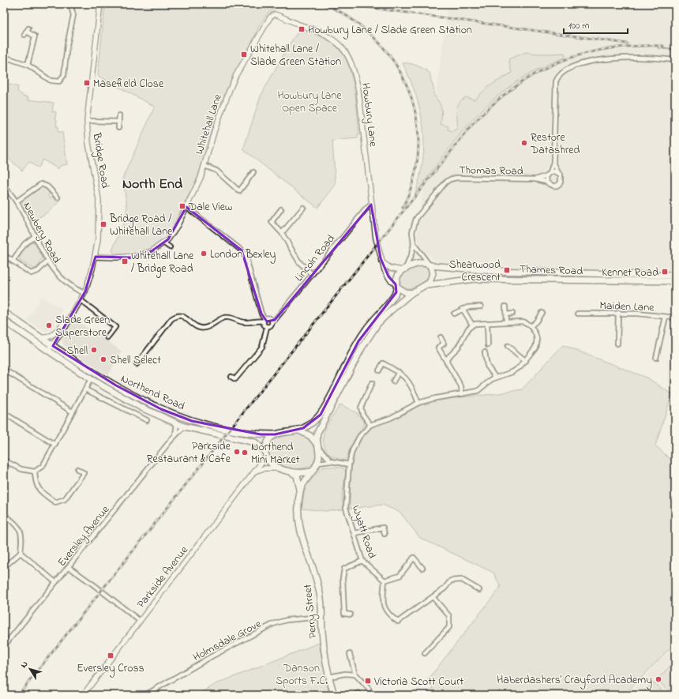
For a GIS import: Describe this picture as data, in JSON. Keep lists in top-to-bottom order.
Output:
{
  "streets": {
    "main road": ["Thames Road", "Northend Road", "Perry Street"],
    "street": [
      "Howbury Lane",
      "Whitehall Lane",
      "Bridge Road",
      "Thomas Road",
      "Newbery Road",
      "Lincoln Road",
      "Maiden Lane",
      "Wyatt Road",
      "Eversley Avenue",
      "Parkside Avenue",
      "Holmsdale Grove"
    ]
  },
  "crossings": [
    ["Howbury Lane", "Whitehall Lane"],
    ["Howbury Lane", "Thomas Road"],
    ["Howbury Lane", "Lincoln Road"],
    ["Howbury Lane", "Thames Road"],
    ["Whitehall Lane", "Bridge Road"],
    ["Bridge Road", "Newbery Road"],
    ["Bridge Road", "Northend Road"],
    ["Thomas Road", "Thames Road"],
    ["Thames Road", "Northend Road"],
    ["Thames Road", "Parkside Avenue"],
    ["Thames Road", "Perry Street"],
    ["Northend Road", "Eversley Avenue"],
    ["Northend Road", "Parkside Avenue"],
    ["Northend Road", "Perry Street"],
    ["Parkside Avenue", "Perry Street"],
    ["Perry Street", "Holmsdale Grove"]
  ],
  "districts": ["North End"],
  "parks": ["Howbury Lane Open Space", "Danson Sports F.C."],
  "places": {
    "transit": [
      "Howbury Lane / Slade Green Station",
      "Whitehall Lane / Slade Green Station",
      "Masefield Close",
      "Dale View",
      "Bridge Road / Whitehall Lane",
      "Whitehall Lane / Bridge Road",
      "Shearwood Crescent",
      "Kennet Road",
      "Eversley Cross",
      "Victoria Scott Court"
    ],
    "other": [
      "Restore Datashred",
      "London Bexley",
      "Slade Green Superstore",
      "Shell",
      "Shell Select",
      "Parkside Restaurant & Cafe",
      "Northend Mini Market",
      "Haberdashers' Crayford Academy"
    ]
  },
  "scale_bar": "100 m",
  "north": "top left"
}
